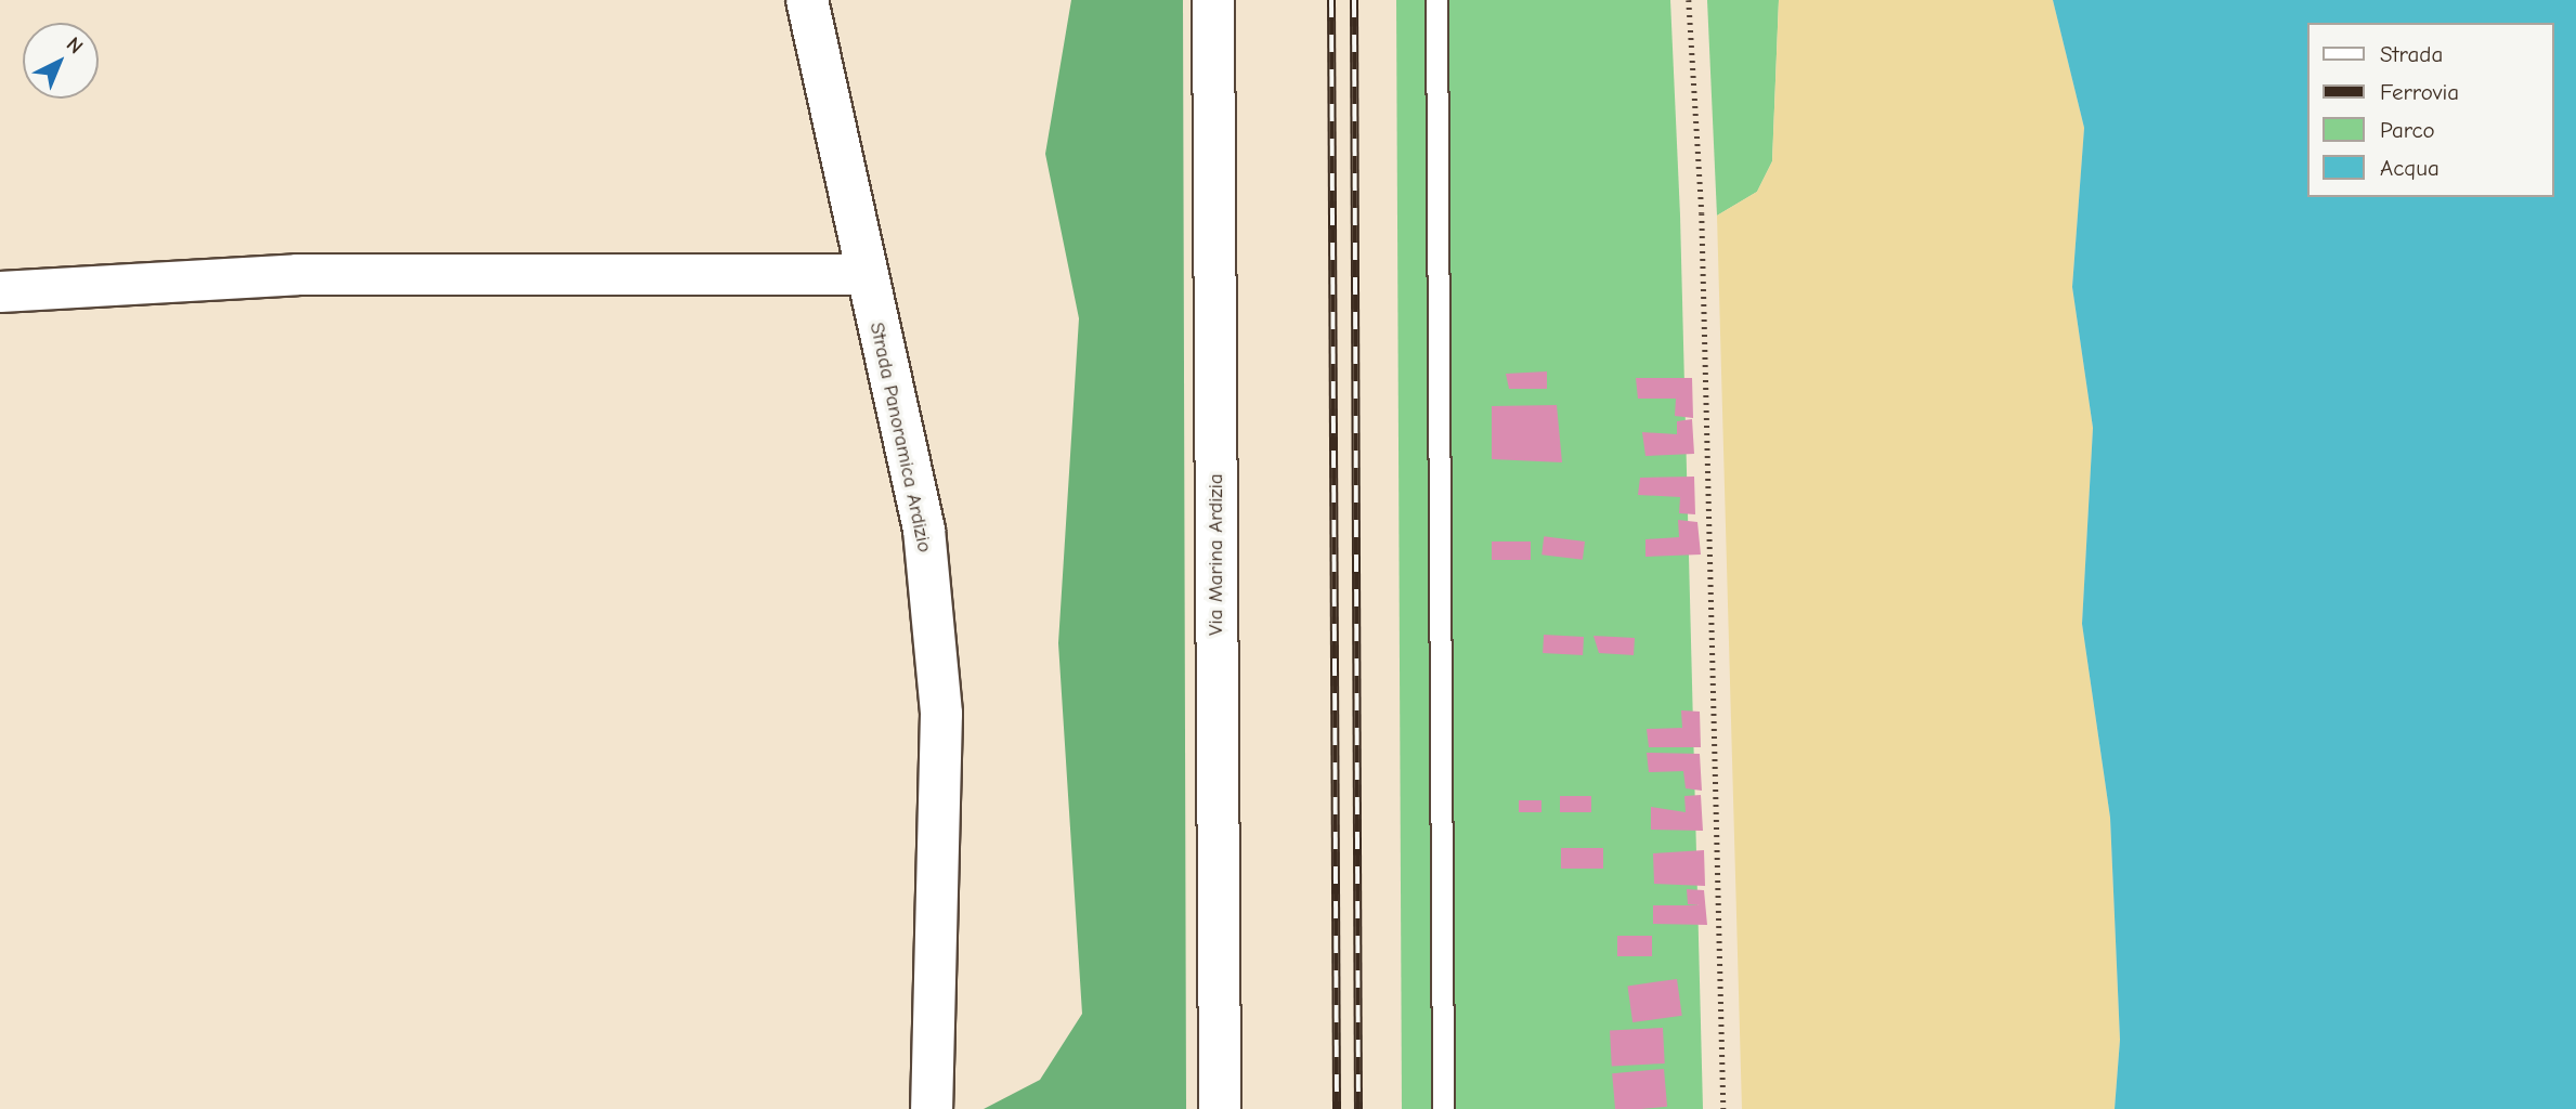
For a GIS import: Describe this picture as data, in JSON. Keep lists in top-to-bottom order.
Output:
{
  "streets": {
    "main road": ["Strada Panoramica Ardizio", "Via Marina Ardizia"]
  },
  "legend": [
    "Strada",
    "Ferrovia",
    "Parco",
    "Acqua"
  ],
  "north": "top right"
}
